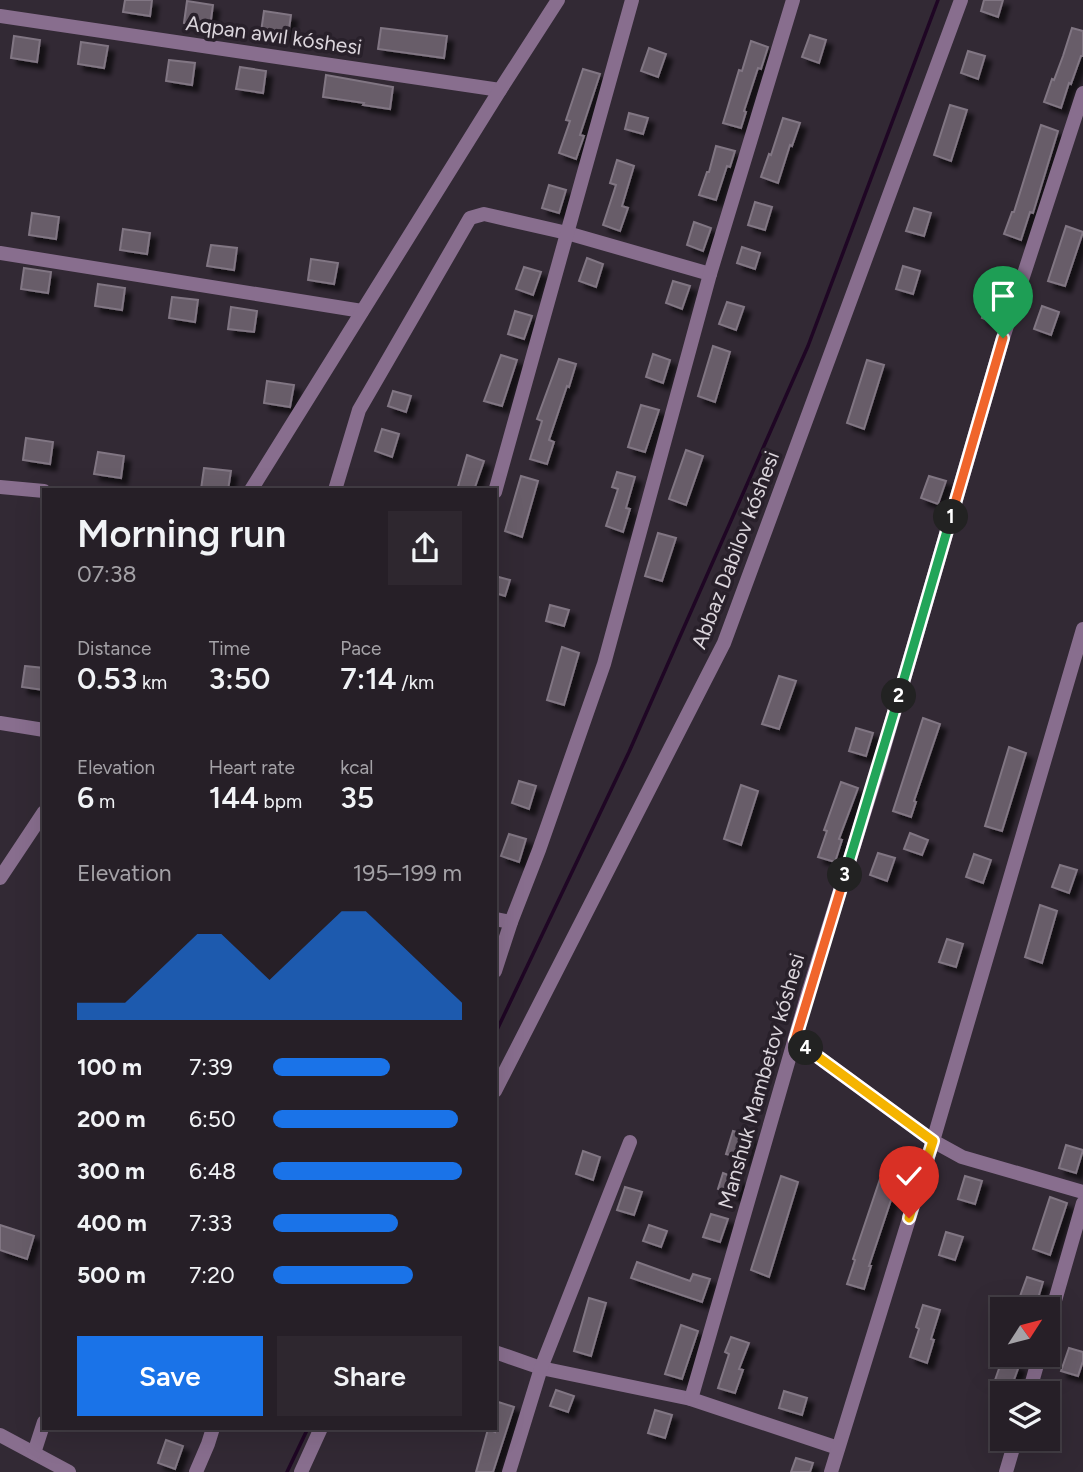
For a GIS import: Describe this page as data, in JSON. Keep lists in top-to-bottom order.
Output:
{
  "streets": {
    "street": ["Aqpan awıl kóshesi", "Abbaz Dabilov kóshesi", "Manshuk Mambetov kóshesi"]
  },
  "north": "top right",
  "page": {
    "heading": ["Morning run", "07:38"],
    "pins": [
      "1",
      "2",
      "3",
      "4"
    ],
    "stats": [
      ["Distance", "0.53 km"],
      ["Time", "3:50"],
      ["Pace", "7:14 /km"],
      ["Elevation", "6 m"],
      ["Heart rate", "144 bpm"],
      ["kcal", "35"]
    ],
    "chart": ["Elevation", "195–199 m"],
    "list": [
      {
        "name": "100 m",
        "note": "7:39"
      },
      {
        "name": "200 m",
        "note": "6:50"
      },
      {
        "name": "300 m",
        "note": "6:48"
      },
      {
        "name": "400 m",
        "note": "7:33"
      },
      {
        "name": "500 m",
        "note": "7:20"
      }
    ],
    "buttons": ["Save", "Share"]
  }
}
